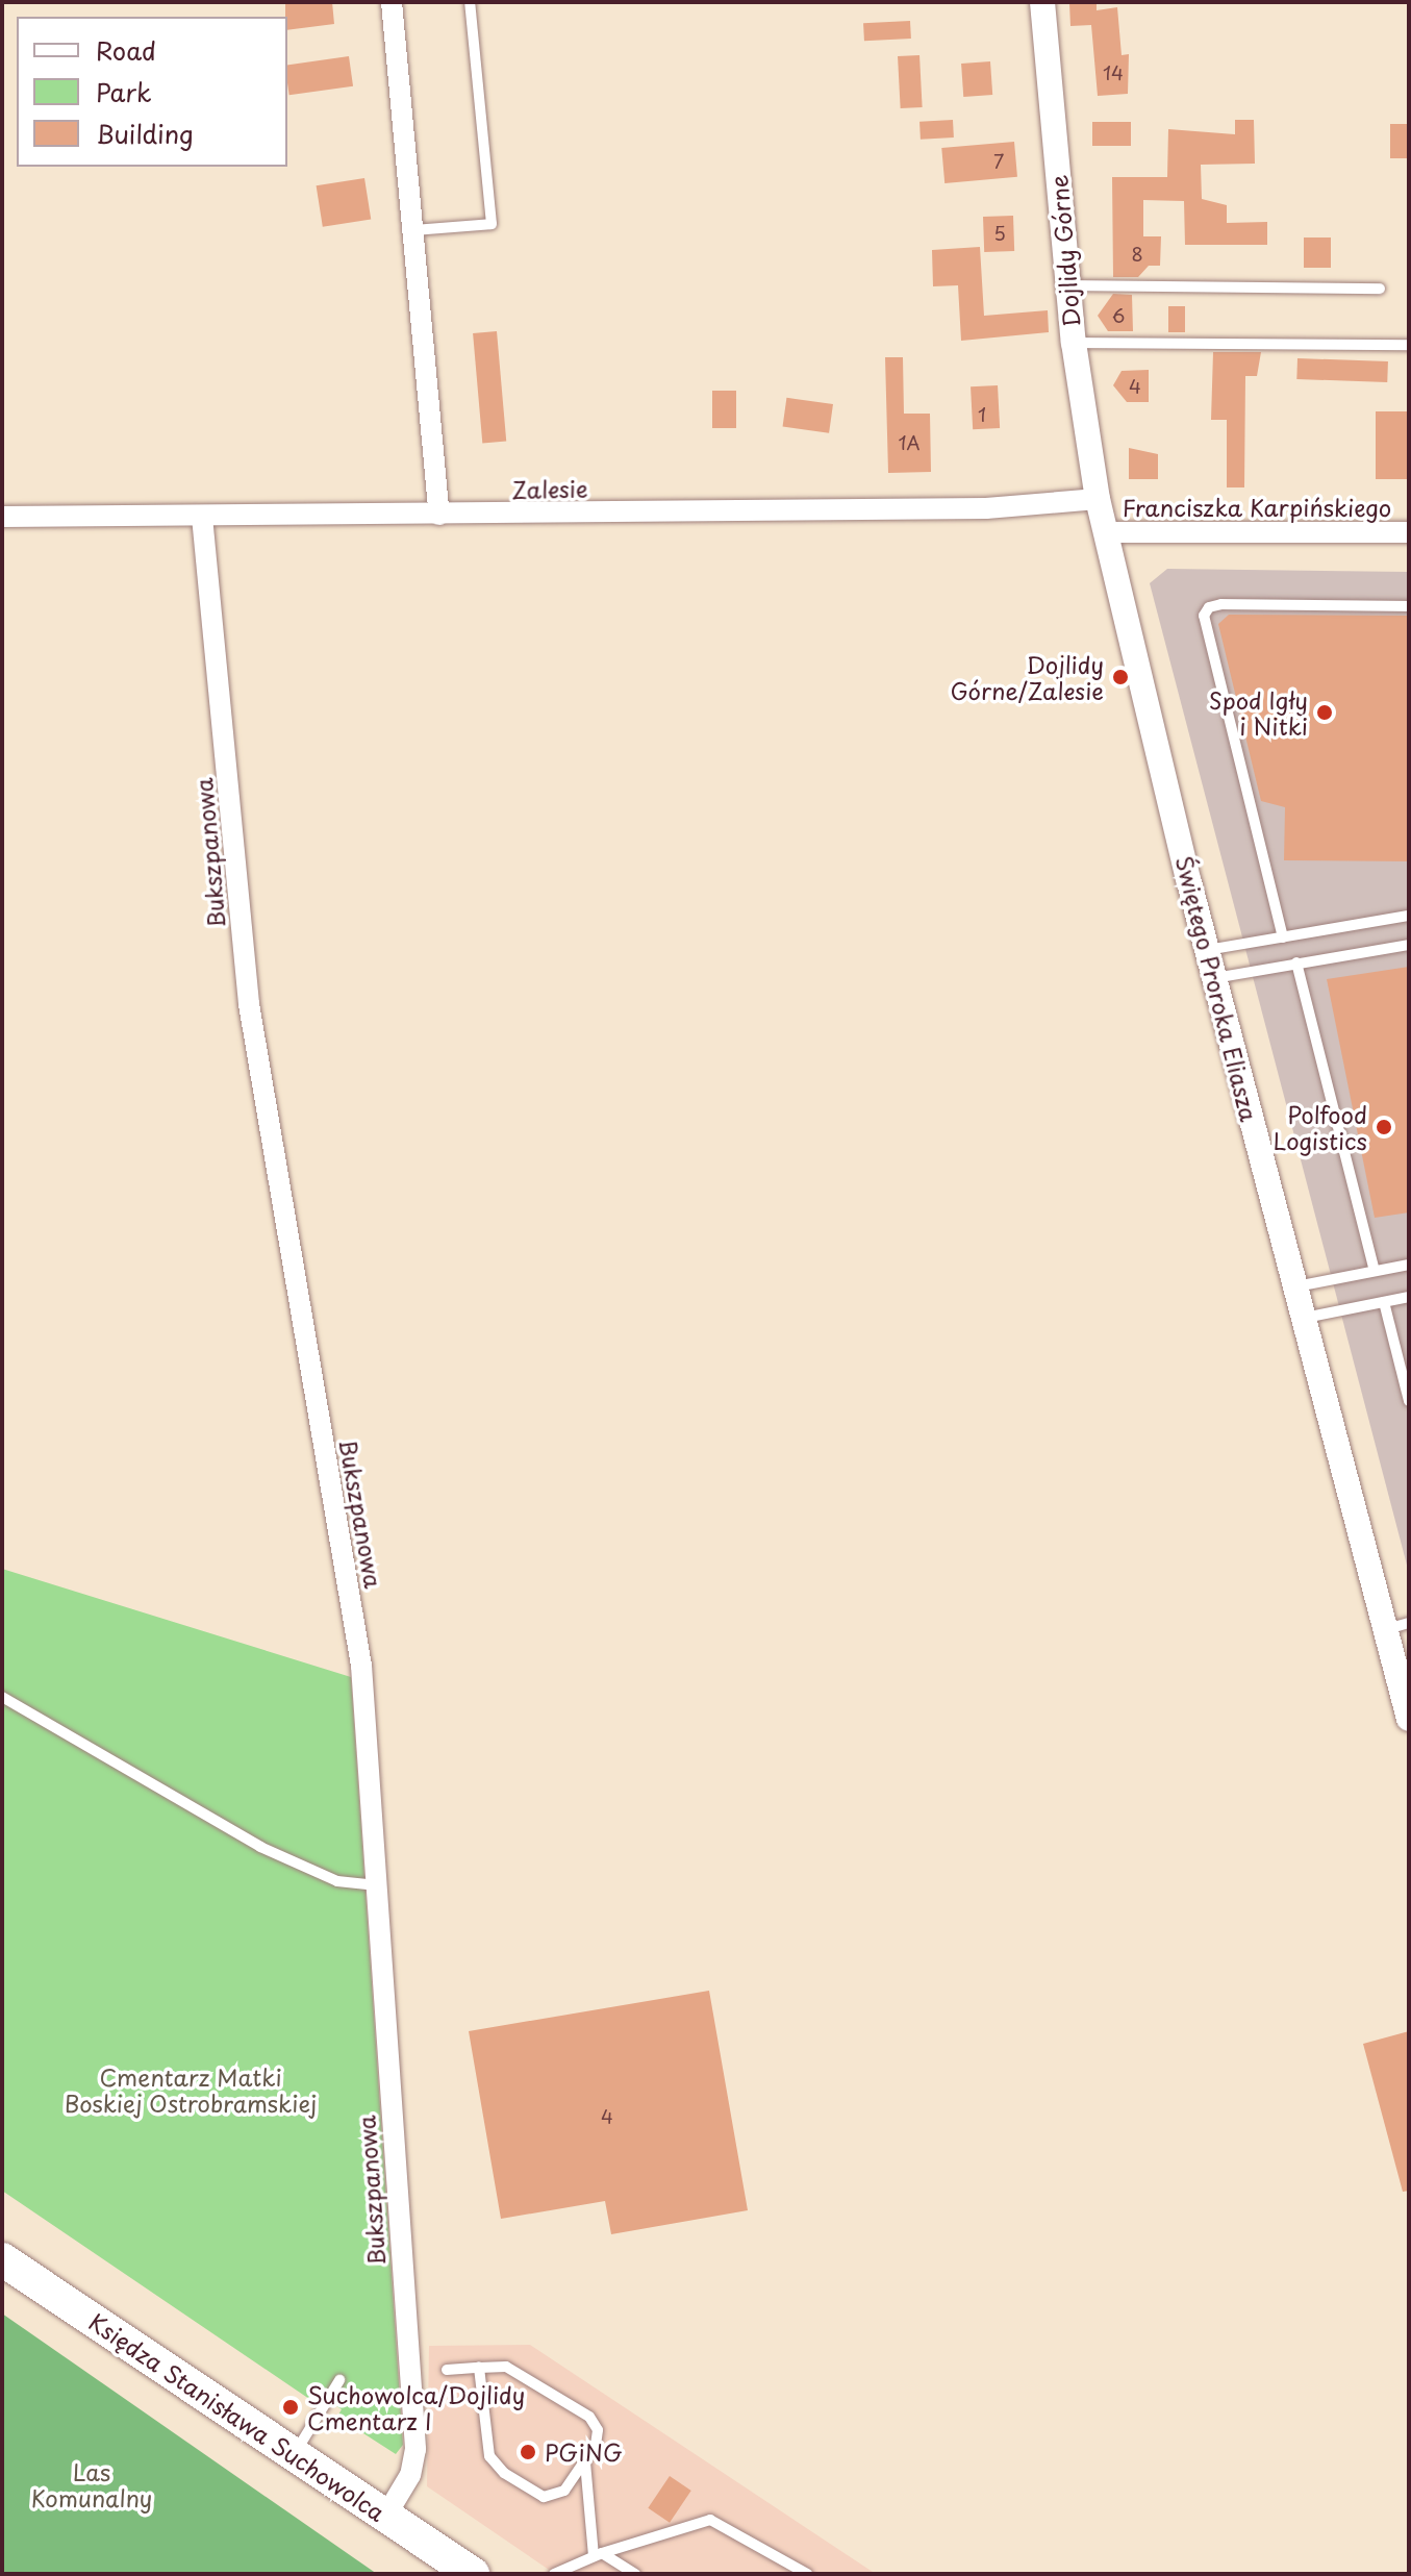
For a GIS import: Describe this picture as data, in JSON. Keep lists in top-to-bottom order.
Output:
{
  "streets": {
    "highway": ["Księdza Stanisława Suchowolca"],
    "street": [
      "Dojlidy Górne",
      "Zalesie",
      "Franciszka Karpińskiego",
      "Bukszpanowa",
      "Świętego Proroka Eliasza"
    ]
  },
  "crossings": [
    ["Dojlidy Górne", "Zalesie"],
    ["Dojlidy Górne", "Świętego Proroka Eliasza"],
    ["Zalesie", "Bukszpanowa"],
    ["Zalesie", "Świętego Proroka Eliasza"],
    ["Franciszka Karpińskiego", "Świętego Proroka Eliasza"],
    ["Bukszpanowa", "Księdza Stanisława Suchowolca"]
  ],
  "parks": ["Cmentarz Matki Boskiej Ostrobramskiej", "Las Komunalny"],
  "places": [
    "Dojlidy Górne/Zalesie",
    "Spod Igły i Nitki",
    "Polfood Logistics",
    "Suchowolca/Dojlidy Cmentarz I",
    "PGiNG"
  ],
  "house_numbers": [
    "14",
    "7",
    "5",
    "8",
    "6",
    "4",
    "1",
    "1A",
    "4"
  ],
  "legend": ["Road", "Park", "Building"]
}
